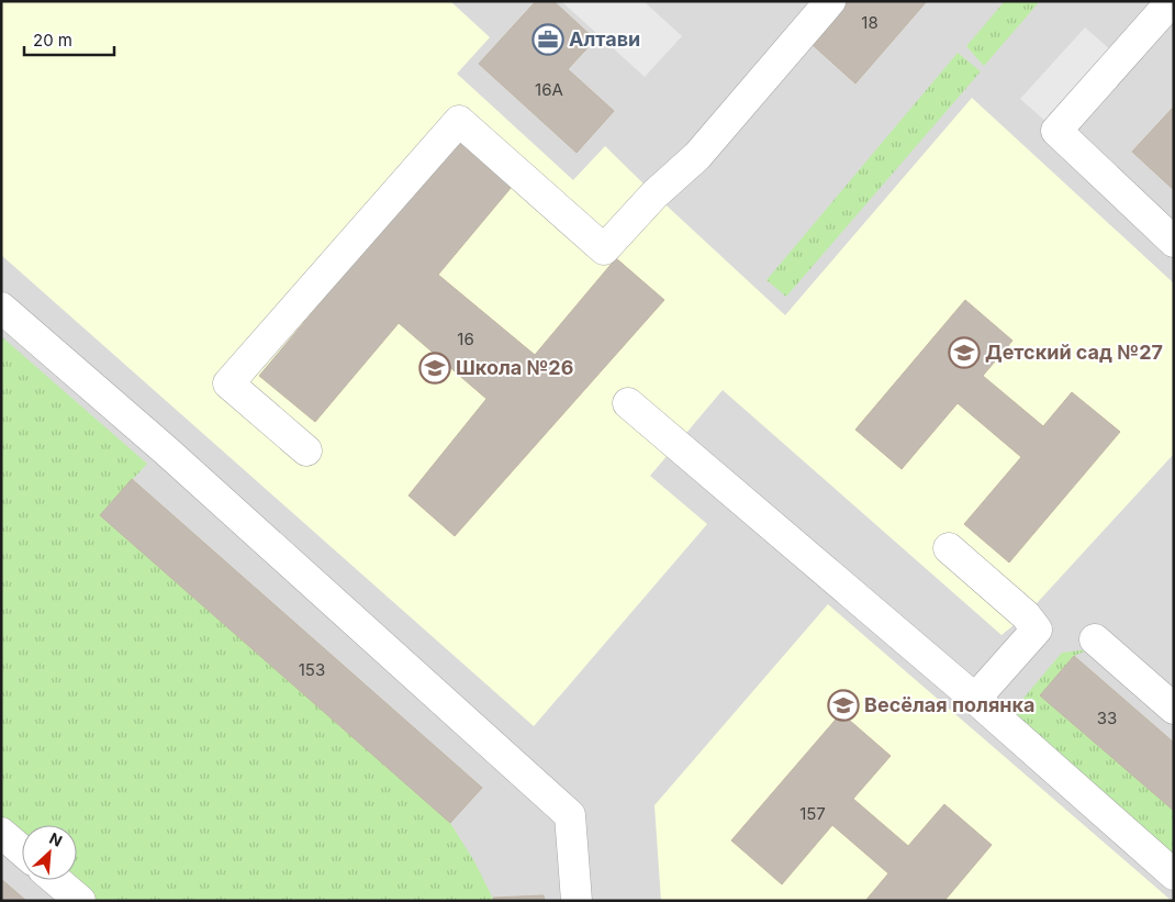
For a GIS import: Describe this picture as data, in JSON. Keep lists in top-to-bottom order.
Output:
{
  "places": {
    "office": ["Алтави"],
    "school or university": ["Детский сад №27", "Школа №26", "Весёлая полянка"]
  },
  "house_numbers": [
    "18",
    "16А",
    "16",
    "153",
    "33",
    "157"
  ],
  "scale_bar": "20 m",
  "north": "top right"
}
